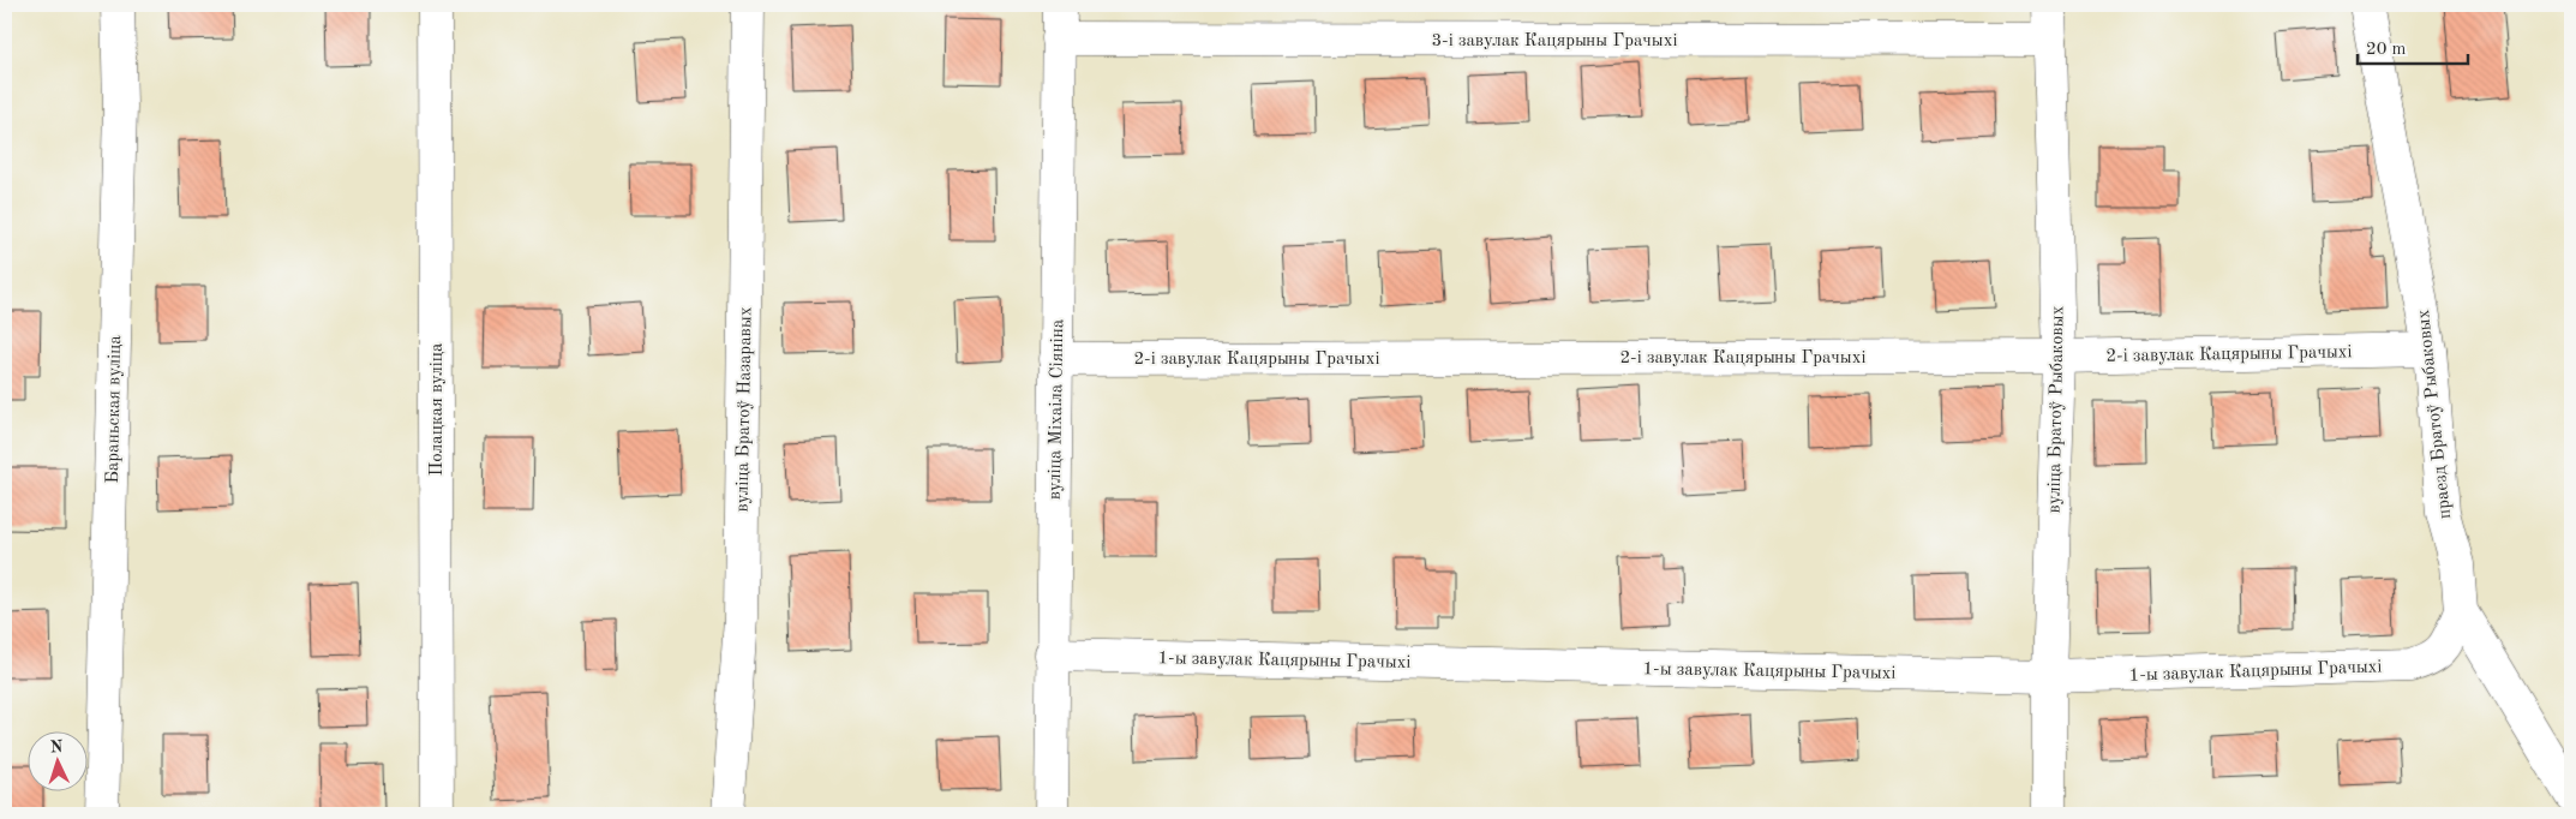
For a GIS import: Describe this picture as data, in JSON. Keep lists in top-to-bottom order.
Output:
{
  "streets": {
    "street": [
      "3-і завулак Кацярыны Грачыхі",
      "2-і завулак Кацярыны Грачыхі",
      "Бараньская вуліца",
      "Полацкая вуліца",
      "вуліца Братоў Назаравых",
      "вуліца Міхаіла Сіяніна",
      "вуліца Братоў Рыбаковых",
      "праезд Братоў Рыбаковых",
      "1-ы завулак Кацярыны Грачыхі"
    ]
  },
  "crossings": [
    ["3-і завулак Кацярыны Грачыхі", "вуліца Міхаіла Сіяніна"],
    ["3-і завулак Кацярыны Грачыхі", "вуліца Братоў Рыбаковых"],
    ["2-і завулак Кацярыны Грачыхі", "вуліца Міхаіла Сіяніна"],
    ["2-і завулак Кацярыны Грачыхі", "вуліца Братоў Рыбаковых"],
    ["2-і завулак Кацярыны Грачыхі", "праезд Братоў Рыбаковых"],
    ["вуліца Міхаіла Сіяніна", "1-ы завулак Кацярыны Грачыхі"],
    ["вуліца Братоў Рыбаковых", "1-ы завулак Кацярыны Грачыхі"],
    ["праезд Братоў Рыбаковых", "1-ы завулак Кацярыны Грачыхі"]
  ],
  "scale_bar": "20 m",
  "north": "top"
}
